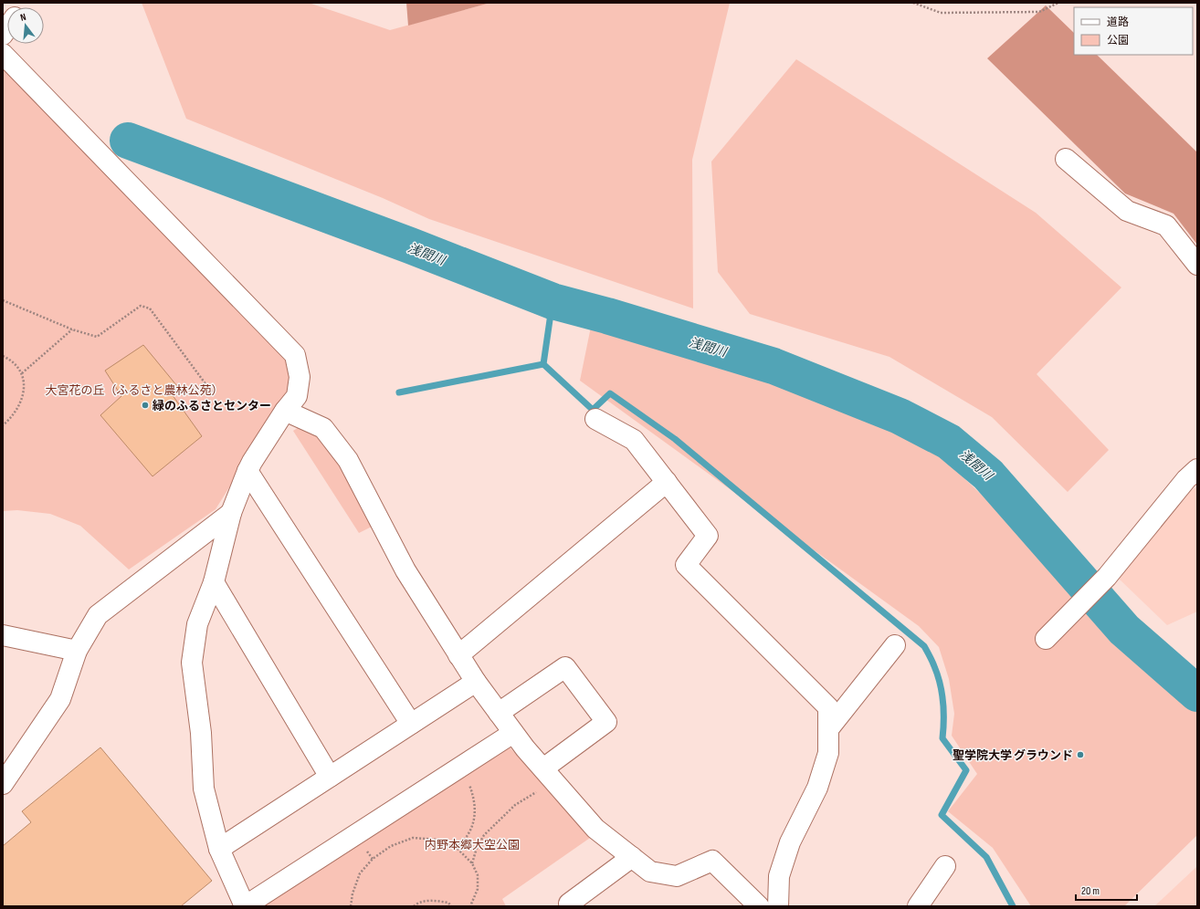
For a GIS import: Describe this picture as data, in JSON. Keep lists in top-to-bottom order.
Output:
{
  "water": ["浅間川"],
  "parks": ["大宮花の丘（ふるさと農林公苑）", "内野本郷大空公園"],
  "places": ["緑のふるさとセンター", "聖学院大学 グラウンド"],
  "legend": ["道路", "公園"],
  "scale_bar": "20 m",
  "north": "top"
}
